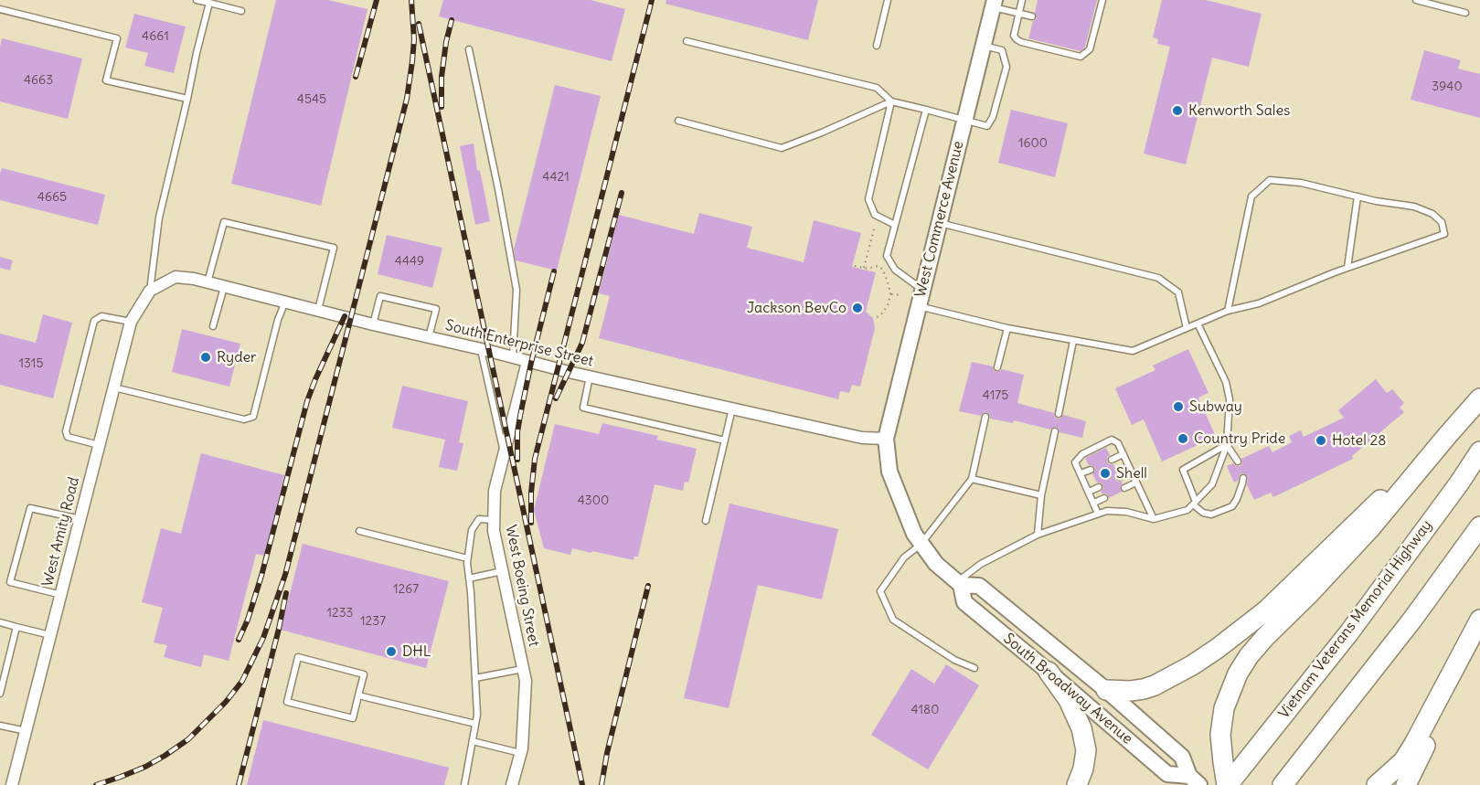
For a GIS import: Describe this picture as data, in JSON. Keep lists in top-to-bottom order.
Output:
{
  "streets": {
    "highway": ["Vietnam Veterans Memorial Highway"],
    "street": [
      "West Commerce Avenue",
      "South Enterprise Street",
      "West Amity Road",
      "West Boeing Street",
      "South Broadway Avenue"
    ]
  },
  "crossings": [
    ["West Commerce Avenue", "South Enterprise Street"],
    ["West Commerce Avenue", "South Broadway Avenue"],
    ["South Enterprise Street", "West Amity Road"],
    ["South Enterprise Street", "West Boeing Street"],
    ["South Enterprise Street", "South Broadway Avenue"]
  ],
  "places": [
    "Kenworth Sales",
    "Jackson BevCo",
    "Ryder",
    "Subway",
    "Country Pride",
    "Hotel 28",
    "Shell",
    "DHL"
  ],
  "house_numbers": [
    "4661",
    "4663",
    "3940",
    "4545",
    "1600",
    "4421",
    "4665",
    "4449",
    "1315",
    "4175",
    "4300",
    "1267",
    "1233",
    "1237",
    "4180"
  ]
}
